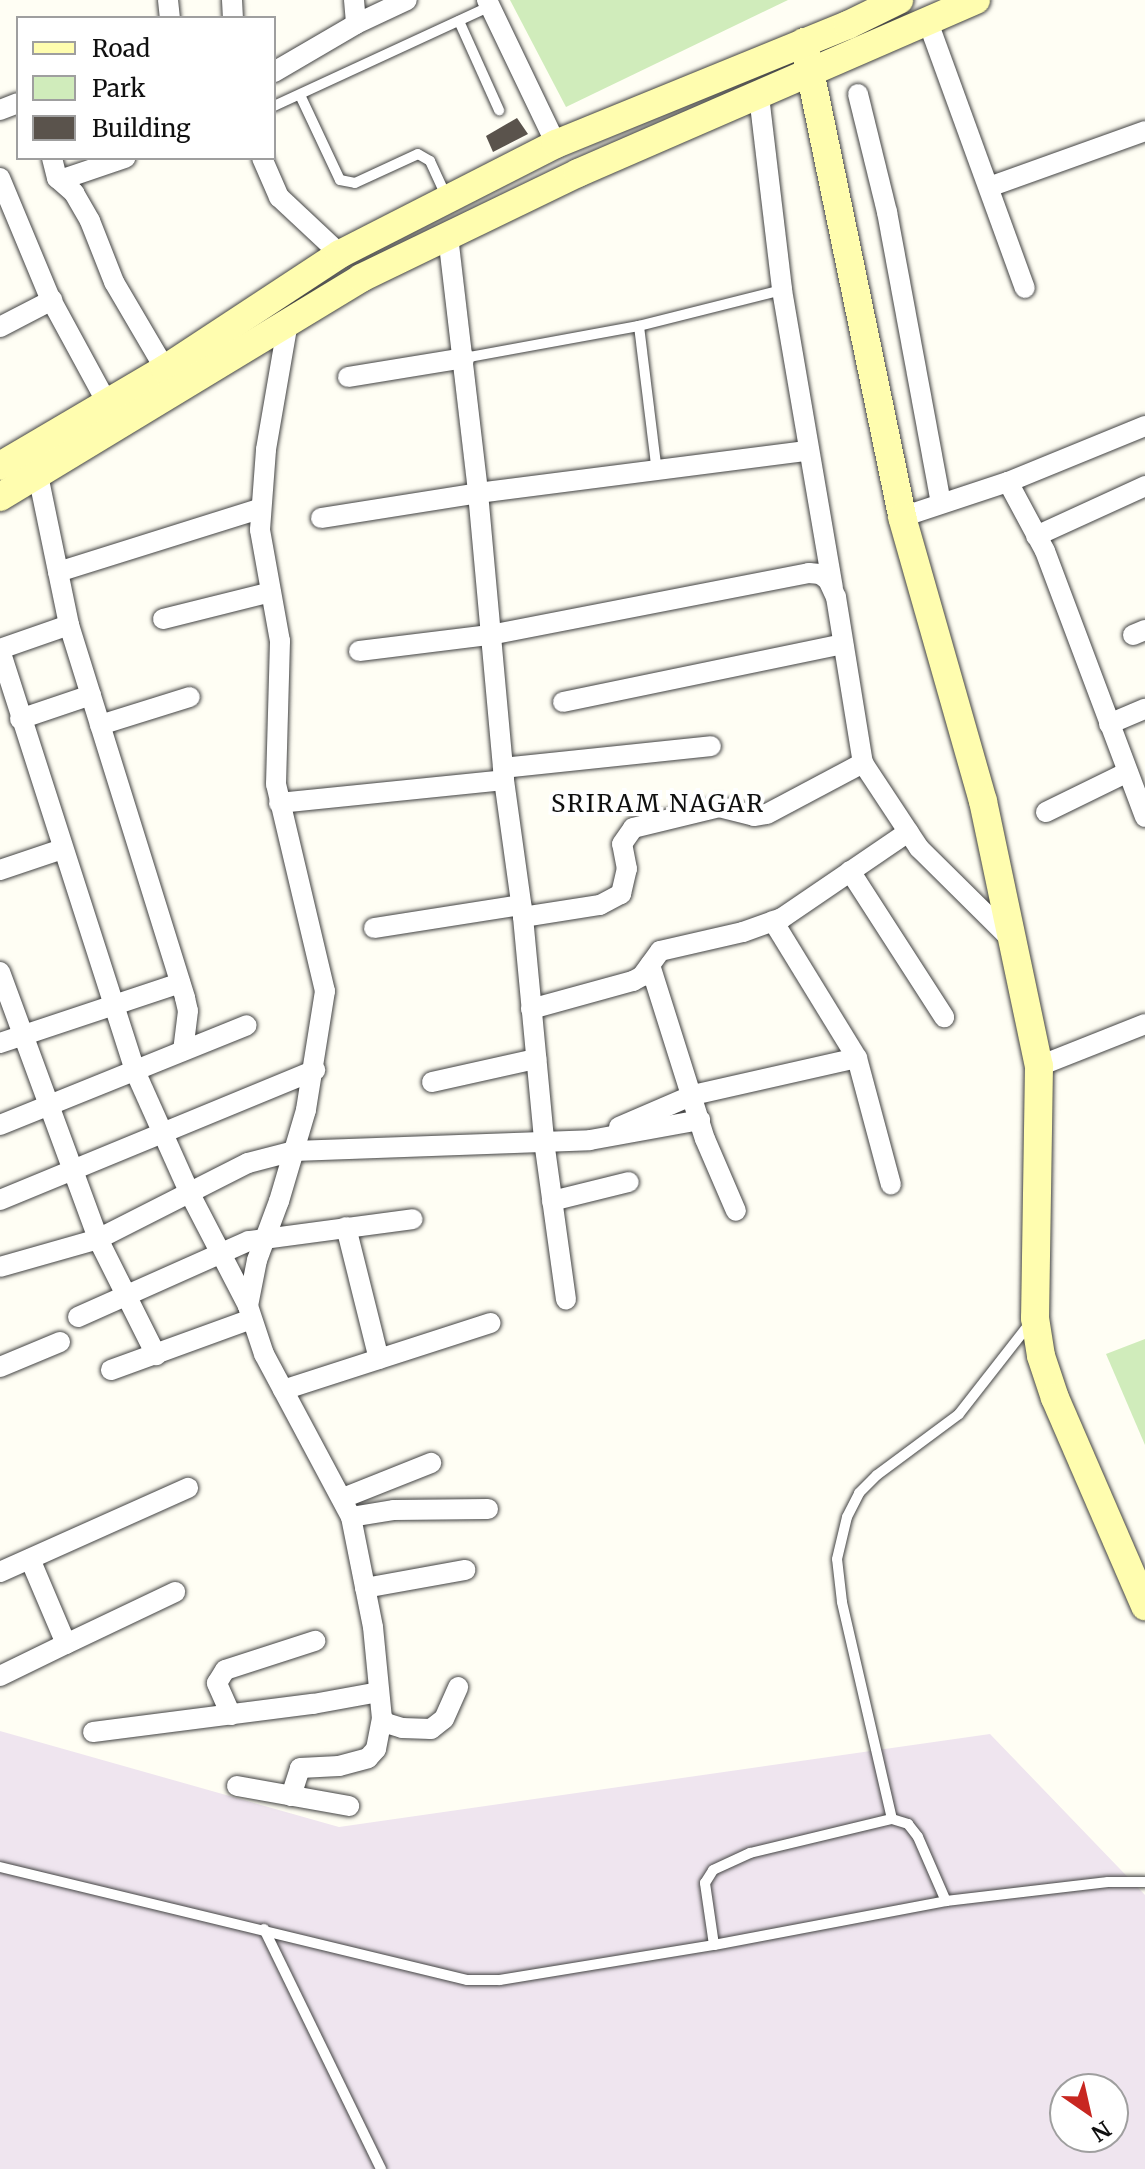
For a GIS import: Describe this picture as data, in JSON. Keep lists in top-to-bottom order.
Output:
{
  "districts": ["SRIRAM NAGAR"],
  "legend": ["Road", "Park", "Building"],
  "north": "bottom right"
}
